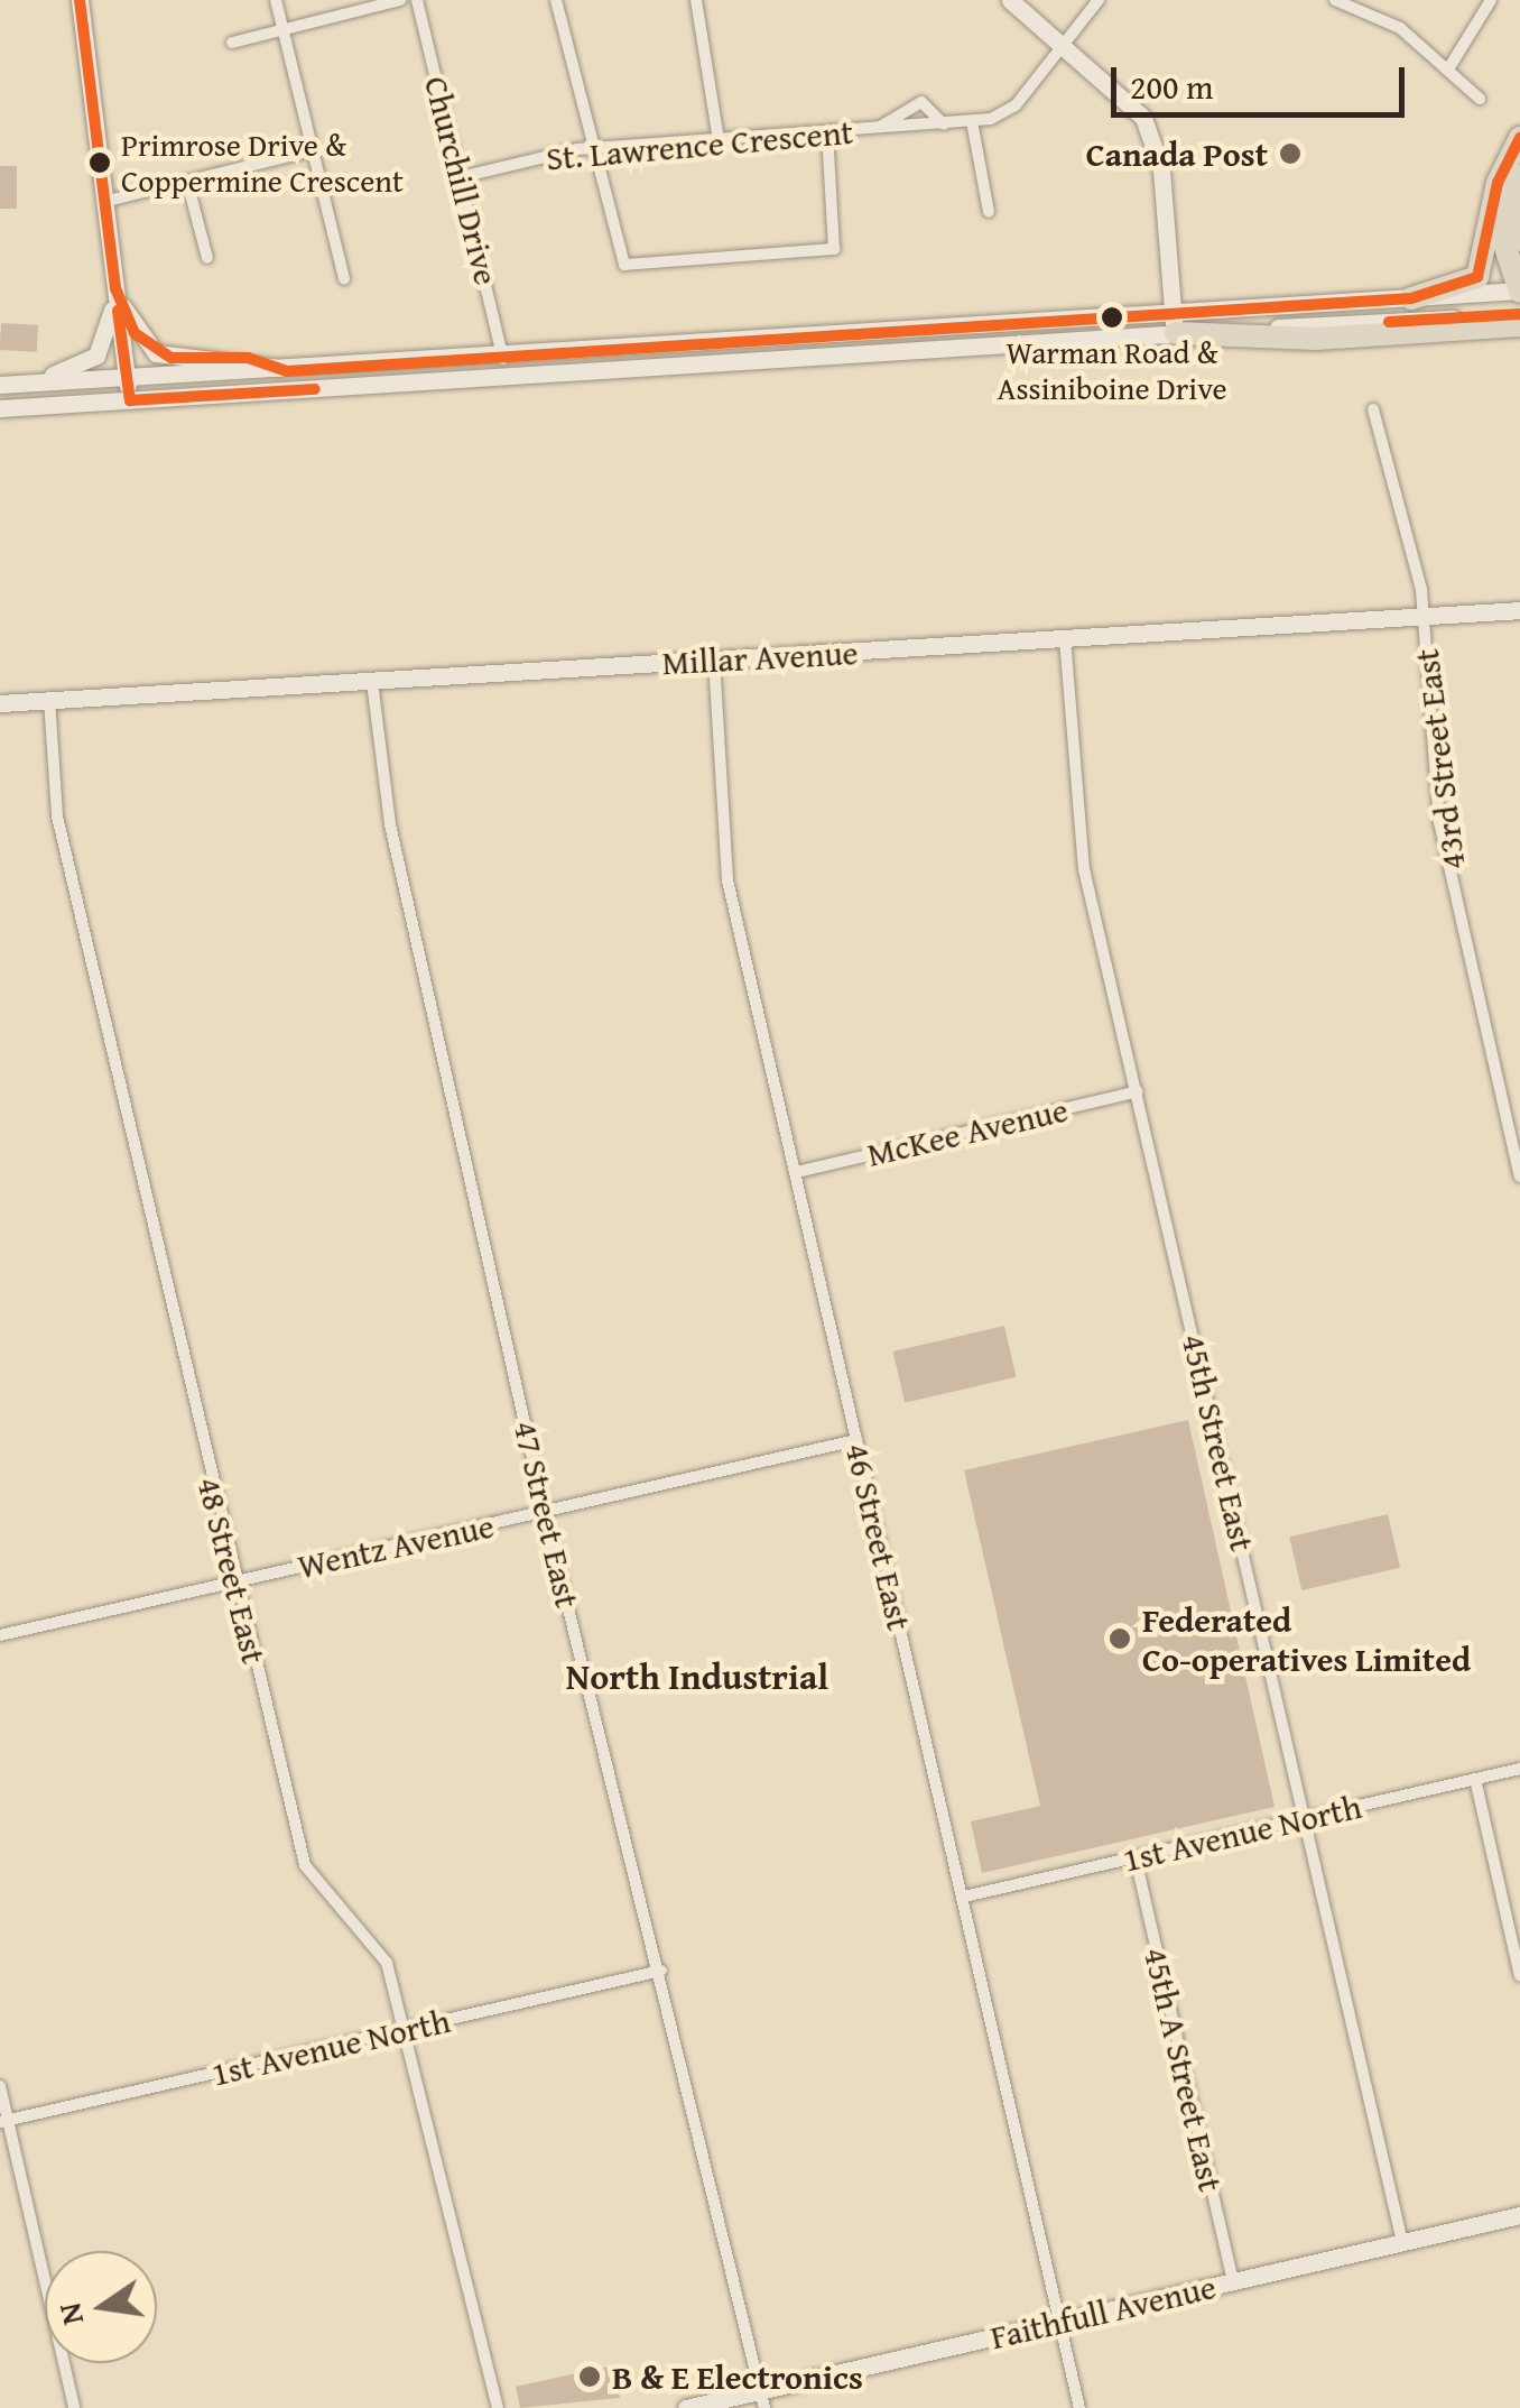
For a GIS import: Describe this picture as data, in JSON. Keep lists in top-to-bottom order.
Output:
{
  "streets": {
    "main road": ["Millar Avenue", "Faithfull Avenue"],
    "street": [
      "St. Lawrence Crescent",
      "Churchill Drive",
      "43rd Street East",
      "McKee Avenue",
      "45th Street East",
      "47 Street East",
      "46 Street East",
      "Wentz Avenue",
      "48 Street East",
      "1st Avenue North",
      "45th A Street East"
    ]
  },
  "crossings": [
    ["St. Lawrence Crescent", "Churchill Drive"],
    ["Millar Avenue", "43rd Street East"],
    ["Millar Avenue", "45th Street East"],
    ["Millar Avenue", "47 Street East"],
    ["Millar Avenue", "46 Street East"],
    ["Millar Avenue", "48 Street East"],
    ["McKee Avenue", "45th Street East"],
    ["McKee Avenue", "46 Street East"],
    ["45th Street East", "1st Avenue North"],
    ["45th Street East", "Faithfull Avenue"],
    ["47 Street East", "Wentz Avenue"],
    ["47 Street East", "1st Avenue North"],
    ["47 Street East", "Faithfull Avenue"],
    ["46 Street East", "Wentz Avenue"],
    ["46 Street East", "1st Avenue North"],
    ["46 Street East", "Faithfull Avenue"],
    ["Wentz Avenue", "48 Street East"],
    ["48 Street East", "1st Avenue North"],
    ["1st Avenue North", "45th A Street East"],
    ["45th A Street East", "Faithfull Avenue"]
  ],
  "districts": ["North Industrial"],
  "places": [
    "Canada Post",
    "Primrose Drive & Coppermine Crescent",
    "Warman Road & Assiniboine Drive",
    "Federated Co-operatives Limited",
    "B & E Electronics"
  ],
  "scale_bar": "200 m",
  "north": "left"
}
